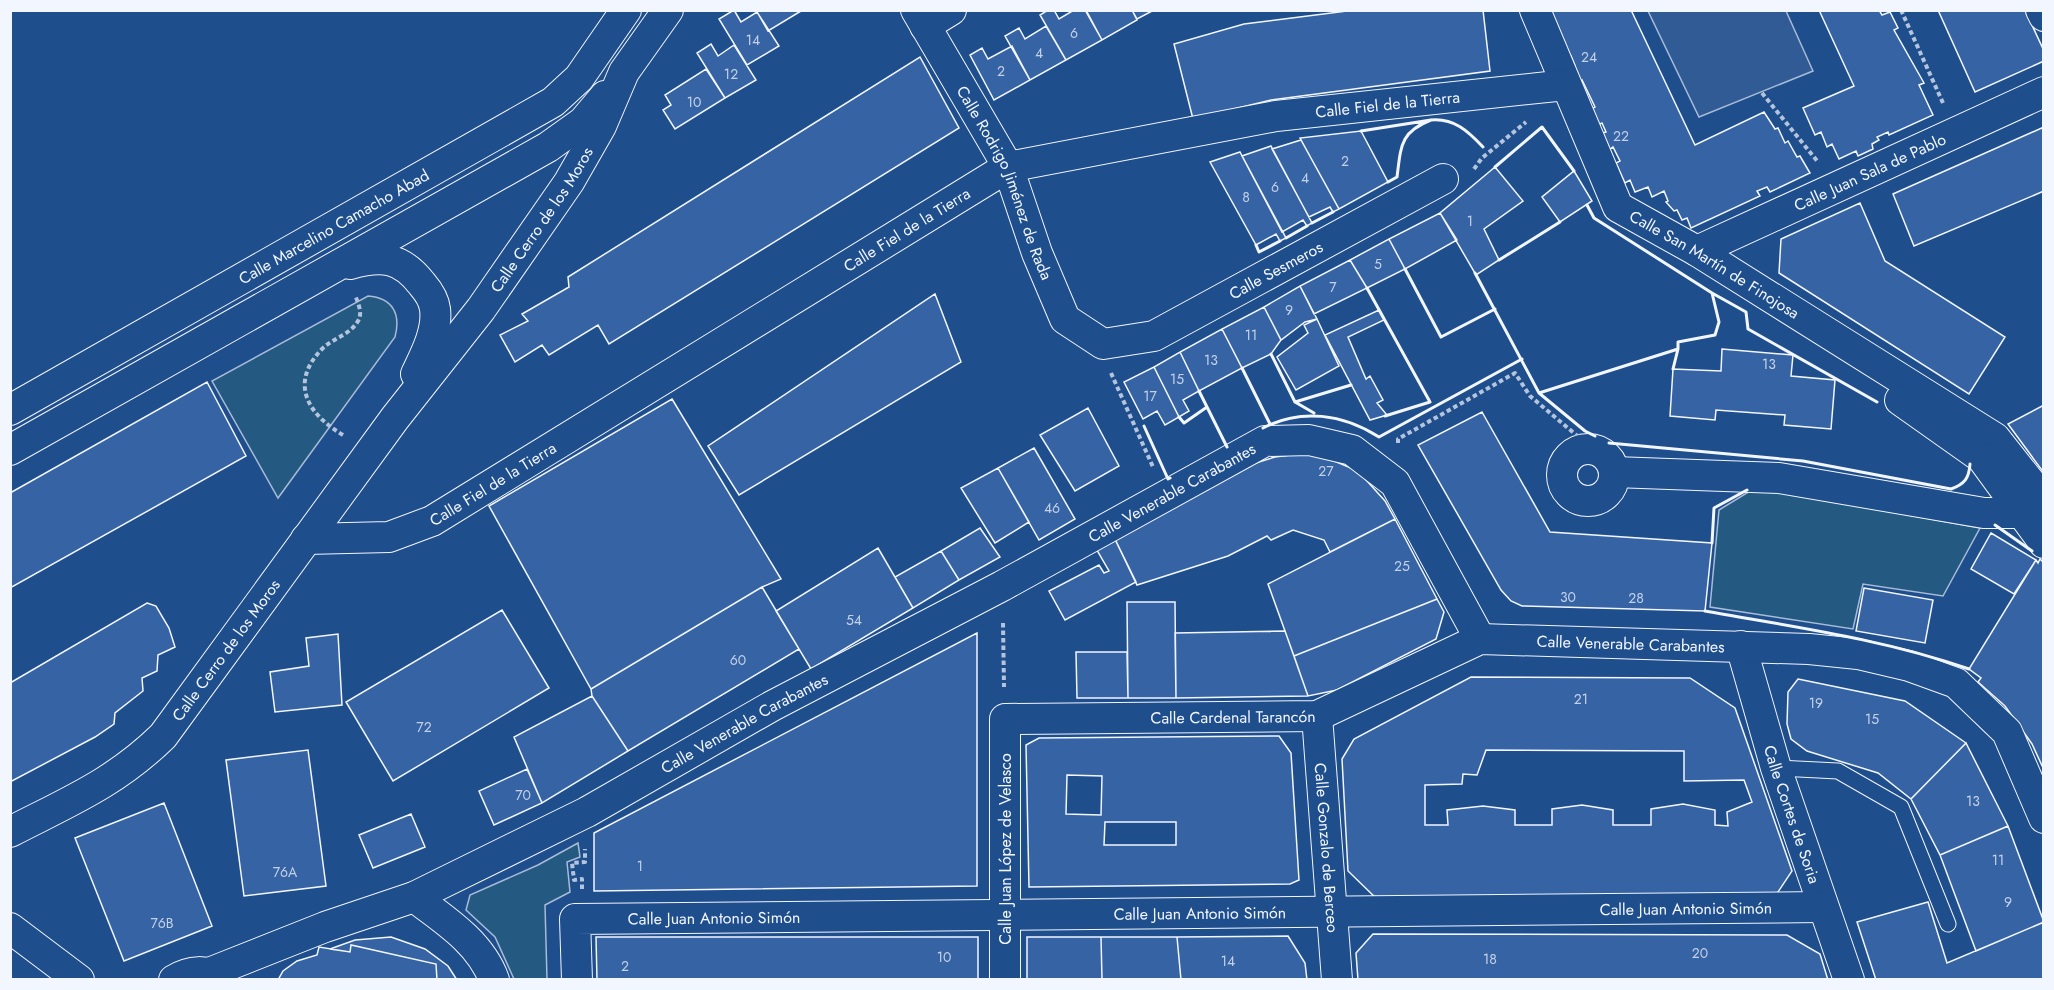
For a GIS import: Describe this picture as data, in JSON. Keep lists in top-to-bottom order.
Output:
{
  "streets": {
    "street": [
      "Calle Fiel de la Tierra",
      "Calle Juan Sala de Pablo",
      "Calle Rodrigo Jiménez de Rada",
      "Calle Cerro de los Moros",
      "Calle Marcelino Camacho Abad",
      "Calle San Martín de Finojosa",
      "Calle Sesmeros",
      "Calle Venerable Carabantes",
      "Calle Cardenal Tarancón",
      "Calle Cortes de Soria",
      "Calle Gonzalo de Berceo",
      "Calle Juan López de Velasco",
      "Calle Juan Antonio Simón"
    ]
  },
  "crossings": [
    ["Calle Fiel de la Tierra", "Calle Rodrigo Jiménez de Rada"],
    ["Calle Fiel de la Tierra", "Calle Cerro de los Moros"],
    ["Calle Fiel de la Tierra", "Calle San Martín de Finojosa"],
    ["Calle Juan Sala de Pablo", "Calle San Martín de Finojosa"],
    ["Calle Rodrigo Jiménez de Rada", "Calle Sesmeros"],
    ["Calle Cerro de los Moros", "Calle Marcelino Camacho Abad"],
    ["Calle Venerable Carabantes", "Calle Cardenal Tarancón"],
    ["Calle Venerable Carabantes", "Calle Cortes de Soria"],
    ["Calle Cardenal Tarancón", "Calle Gonzalo de Berceo"],
    ["Calle Cardenal Tarancón", "Calle Juan López de Velasco"],
    ["Calle Cortes de Soria", "Calle Juan Antonio Simón"],
    ["Calle Gonzalo de Berceo", "Calle Juan Antonio Simón"],
    ["Calle Juan López de Velasco", "Calle Juan Antonio Simón"]
  ],
  "house_numbers": [
    "6",
    "14",
    "4",
    "24",
    "2",
    "12",
    "10",
    "22",
    "2",
    "4",
    "6",
    "8",
    "1",
    "5",
    "7",
    "9",
    "11",
    "13",
    "13",
    "15",
    "17",
    "27",
    "46",
    "25",
    "30",
    "28",
    "54",
    "60",
    "21",
    "19",
    "15",
    "72",
    "70",
    "13",
    "11",
    "1",
    "76A",
    "9",
    "76B",
    "20",
    "10",
    "18",
    "14",
    "2"
  ]
}
